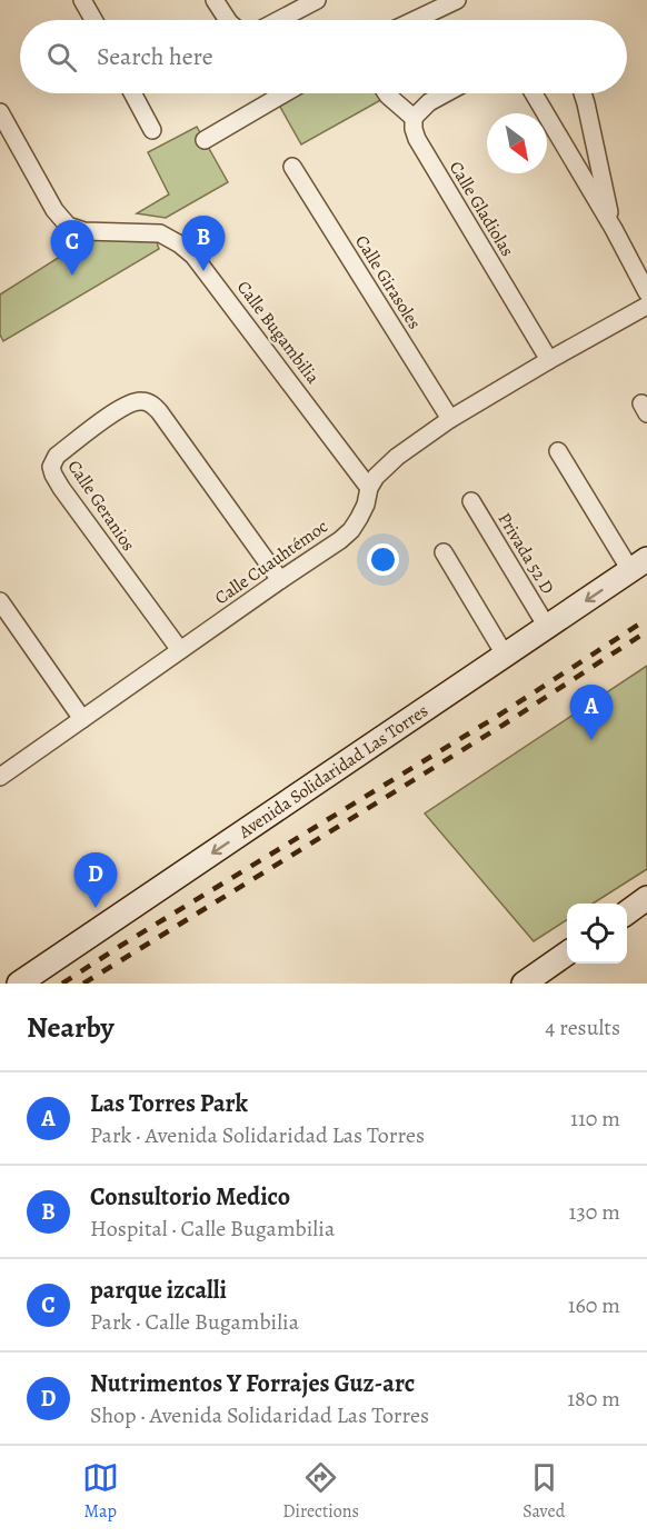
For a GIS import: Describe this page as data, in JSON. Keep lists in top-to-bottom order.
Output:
{
  "streets": {
    "main road": ["Avenida Solidaridad Las Torres"],
    "street": [
      "Calle Gladiolas",
      "Calle Girasoles",
      "Calle Bugambilia",
      "Calle Geranios",
      "Privada 52 D",
      "Calle Cuauhtémoc"
    ]
  },
  "crossings": [
    ["Calle Gladiolas", "Calle Cuauhtémoc"],
    ["Calle Girasoles", "Calle Cuauhtémoc"],
    ["Calle Bugambilia", "Calle Cuauhtémoc"],
    ["Calle Geranios", "Calle Cuauhtémoc"],
    ["Privada 52 D", "Avenida Solidaridad Las Torres"]
  ],
  "one_way": ["Avenida Solidaridad Las Torres"],
  "north": "bottom right",
  "page": {
    "search": "Search here",
    "pins": [
      "B",
      "C",
      "A",
      "D"
    ],
    "heading": ["Nearby", "4 results"],
    "list": [
      {
        "mark": "A",
        "name": "Las Torres Park",
        "note": "Park · Avenida Solidaridad Las Torres",
        "value": "110 m"
      },
      {
        "mark": "B",
        "name": "Consultorio Medico",
        "note": "Hospital · Calle Bugambilia",
        "value": "130 m"
      },
      {
        "mark": "C",
        "name": "parque izcalli",
        "note": "Park · Calle Bugambilia",
        "value": "160 m"
      },
      {
        "mark": "D",
        "name": "Nutrimentos Y Forrajes Guz-arc",
        "note": "Shop · Avenida Solidaridad Las Torres",
        "value": "180 m"
      }
    ],
    "nav": ["Map", "Directions", "Saved"]
  }
}
